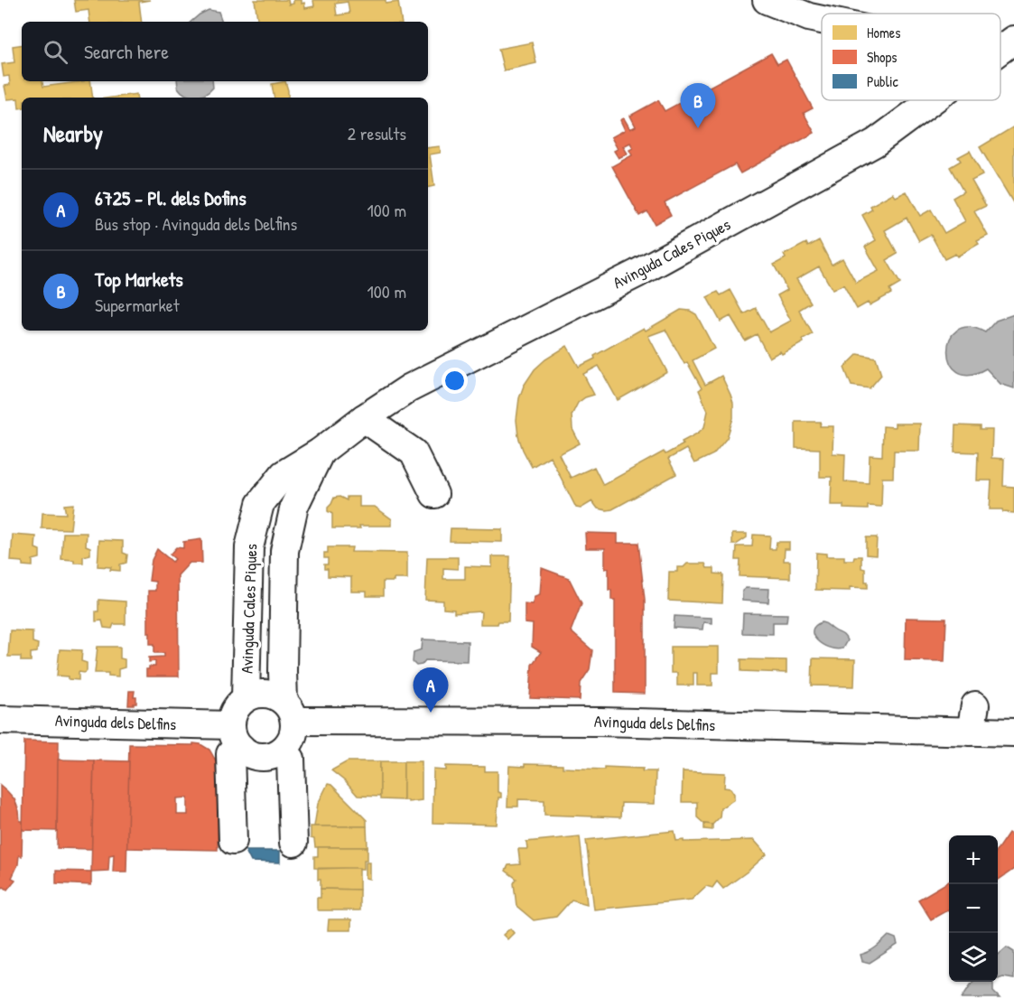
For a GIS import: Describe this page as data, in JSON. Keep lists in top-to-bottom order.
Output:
{
  "streets": {
    "street": ["Avinguda Cales Piques", "Avinguda dels Delfins"]
  },
  "crossings": [
    ["Avinguda Cales Piques", "Avinguda dels Delfins"]
  ],
  "legend": ["Homes", "Shops", "Public"],
  "page": {
    "search": "Search here",
    "pins": ["B", "A"],
    "heading": ["Nearby", "2 results"],
    "list": [
      {
        "mark": "A",
        "name": "6725 - Pl. dels Dofins",
        "note": "Bus stop · Avinguda dels Delfins",
        "value": "100 m"
      },
      {
        "mark": "B",
        "name": "Top Markets",
        "note": "Supermarket",
        "value": "100 m"
      }
    ],
    "map_buttons": ["+", "−"]
  }
}
